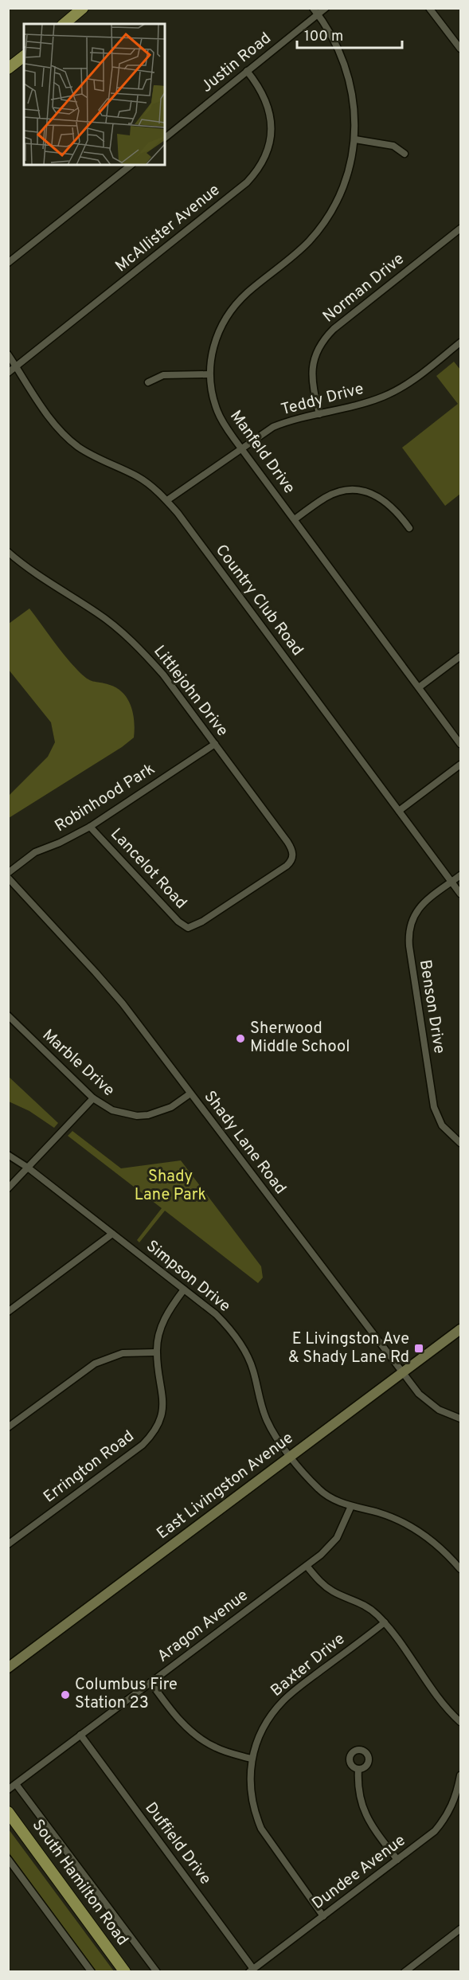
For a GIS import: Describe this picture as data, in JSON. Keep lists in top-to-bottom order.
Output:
{
  "streets": {
    "main road": ["East Livingston Avenue", "South Hamilton Road"],
    "street": [
      "Justin Road",
      "McAllister Avenue",
      "Norman Drive",
      "Teddy Drive",
      "Manfeld Drive",
      "Country Club Road",
      "Littlejohn Drive",
      "Robinhood Park",
      "Lancelot Road",
      "Benson Drive",
      "Marble Drive",
      "Shady Lane Road",
      "Simpson Drive",
      "Errington Road",
      "Aragon Avenue",
      "Baxter Drive",
      "Duffield Drive",
      "Dundee Avenue"
    ]
  },
  "crossings": [
    ["Justin Road", "McAllister Avenue"],
    ["Justin Road", "Manfeld Drive"],
    ["McAllister Avenue", "Country Club Road"],
    ["Norman Drive", "Teddy Drive"],
    ["Teddy Drive", "Manfeld Drive"],
    ["Teddy Drive", "Country Club Road"],
    ["Country Club Road", "Benson Drive"],
    ["Littlejohn Drive", "Robinhood Park"],
    ["Littlejohn Drive", "Lancelot Road"],
    ["Robinhood Park", "Lancelot Road"],
    ["Marble Drive", "Shady Lane Road"],
    ["Shady Lane Road", "East Livingston Avenue"],
    ["Simpson Drive", "Errington Road"],
    ["Simpson Drive", "East Livingston Avenue"],
    ["Simpson Drive", "Aragon Avenue"],
    ["Aragon Avenue", "Duffield Drive"],
    ["Baxter Drive", "Dundee Avenue"],
    ["Duffield Drive", "Dundee Avenue"]
  ],
  "parks": ["Shady Lane Park"],
  "places": {
    "other": ["Sherwood Middle School", "Columbus Fire Station 23"],
    "transit": ["E Livingston Ave & Shady Lane Rd"]
  },
  "scale_bar": "100 m"
}
